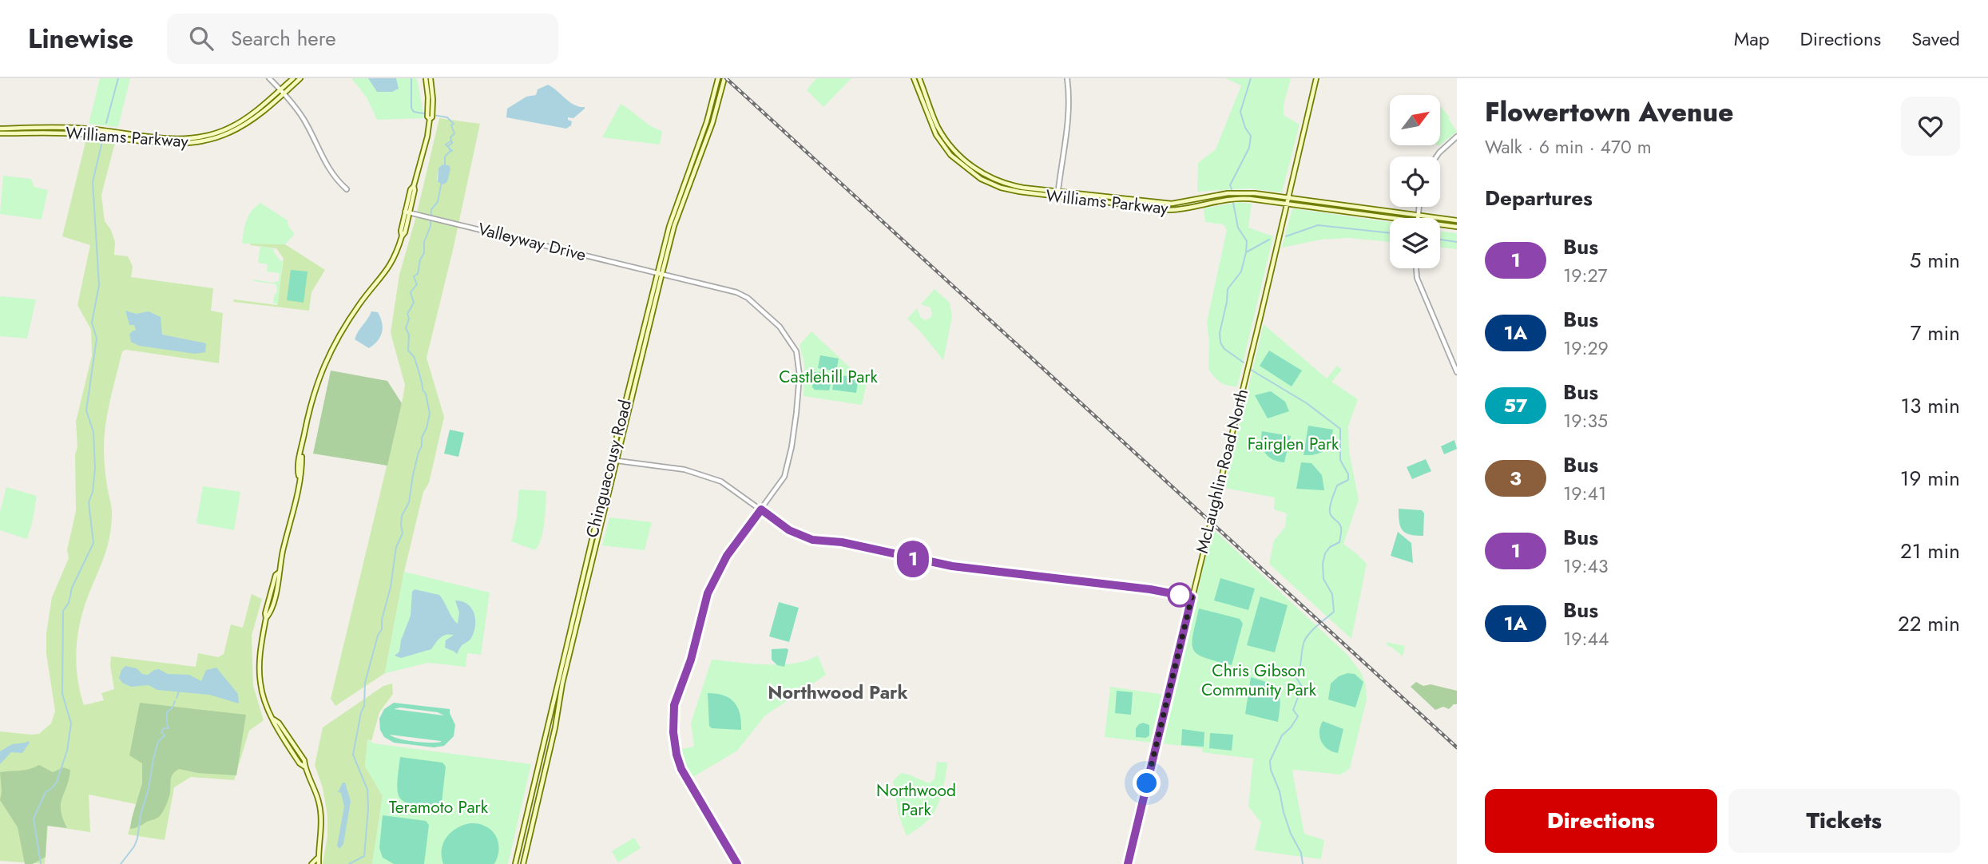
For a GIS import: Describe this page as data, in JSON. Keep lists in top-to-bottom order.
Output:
{
  "streets": {
    "main road": ["Williams Parkway", "Chinguacousy Road", "McLaughlin Road North"],
    "street": ["Valleyway Drive"]
  },
  "crossings": [
    ["Williams Parkway", "McLaughlin Road North"],
    ["Valleyway Drive", "Chinguacousy Road"]
  ],
  "districts": ["Northwood Park"],
  "parks": [
    "Castlehill Park",
    "Fairglen Park",
    "Chris Gibson Community Park",
    "Northwood Park",
    "Teramoto Park"
  ],
  "lines": ["bus line 1"],
  "north": "top right",
  "page": {
    "header": "Linewise",
    "search": "Search here",
    "nav": ["Map", "Directions", "Saved"],
    "on_map": "1",
    "heading": [
      ["Flowertown Avenue", "Walk · 6 min · 470 m"],
      "Departures"
    ],
    "list": [
      {
        "mark": "1",
        "name": "Bus",
        "note": "19:27",
        "value": "5 min"
      },
      {
        "mark": "1A",
        "name": "Bus",
        "note": "19:29",
        "value": "7 min"
      },
      {
        "mark": "57",
        "name": "Bus",
        "note": "19:35",
        "value": "13 min"
      },
      {
        "mark": "3",
        "name": "Bus",
        "note": "19:41",
        "value": "19 min"
      },
      {
        "mark": "1",
        "name": "Bus",
        "note": "19:43",
        "value": "21 min"
      },
      {
        "mark": "1A",
        "name": "Bus",
        "note": "19:44",
        "value": "22 min"
      }
    ],
    "buttons": ["Directions", "Tickets"]
  }
}
